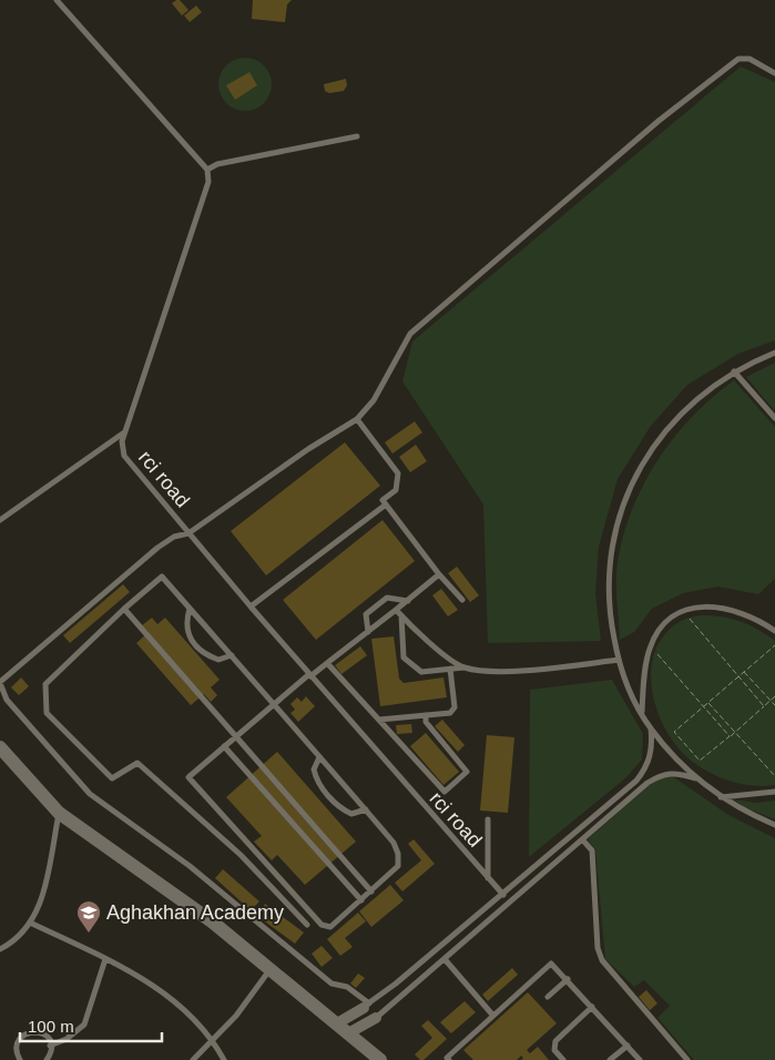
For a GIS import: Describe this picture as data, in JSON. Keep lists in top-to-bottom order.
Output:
{
  "streets": {
    "lane": ["rci road"]
  },
  "places": {
    "school or university": ["Aghakhan Academy"]
  },
  "scale_bar": "100 m"
}
